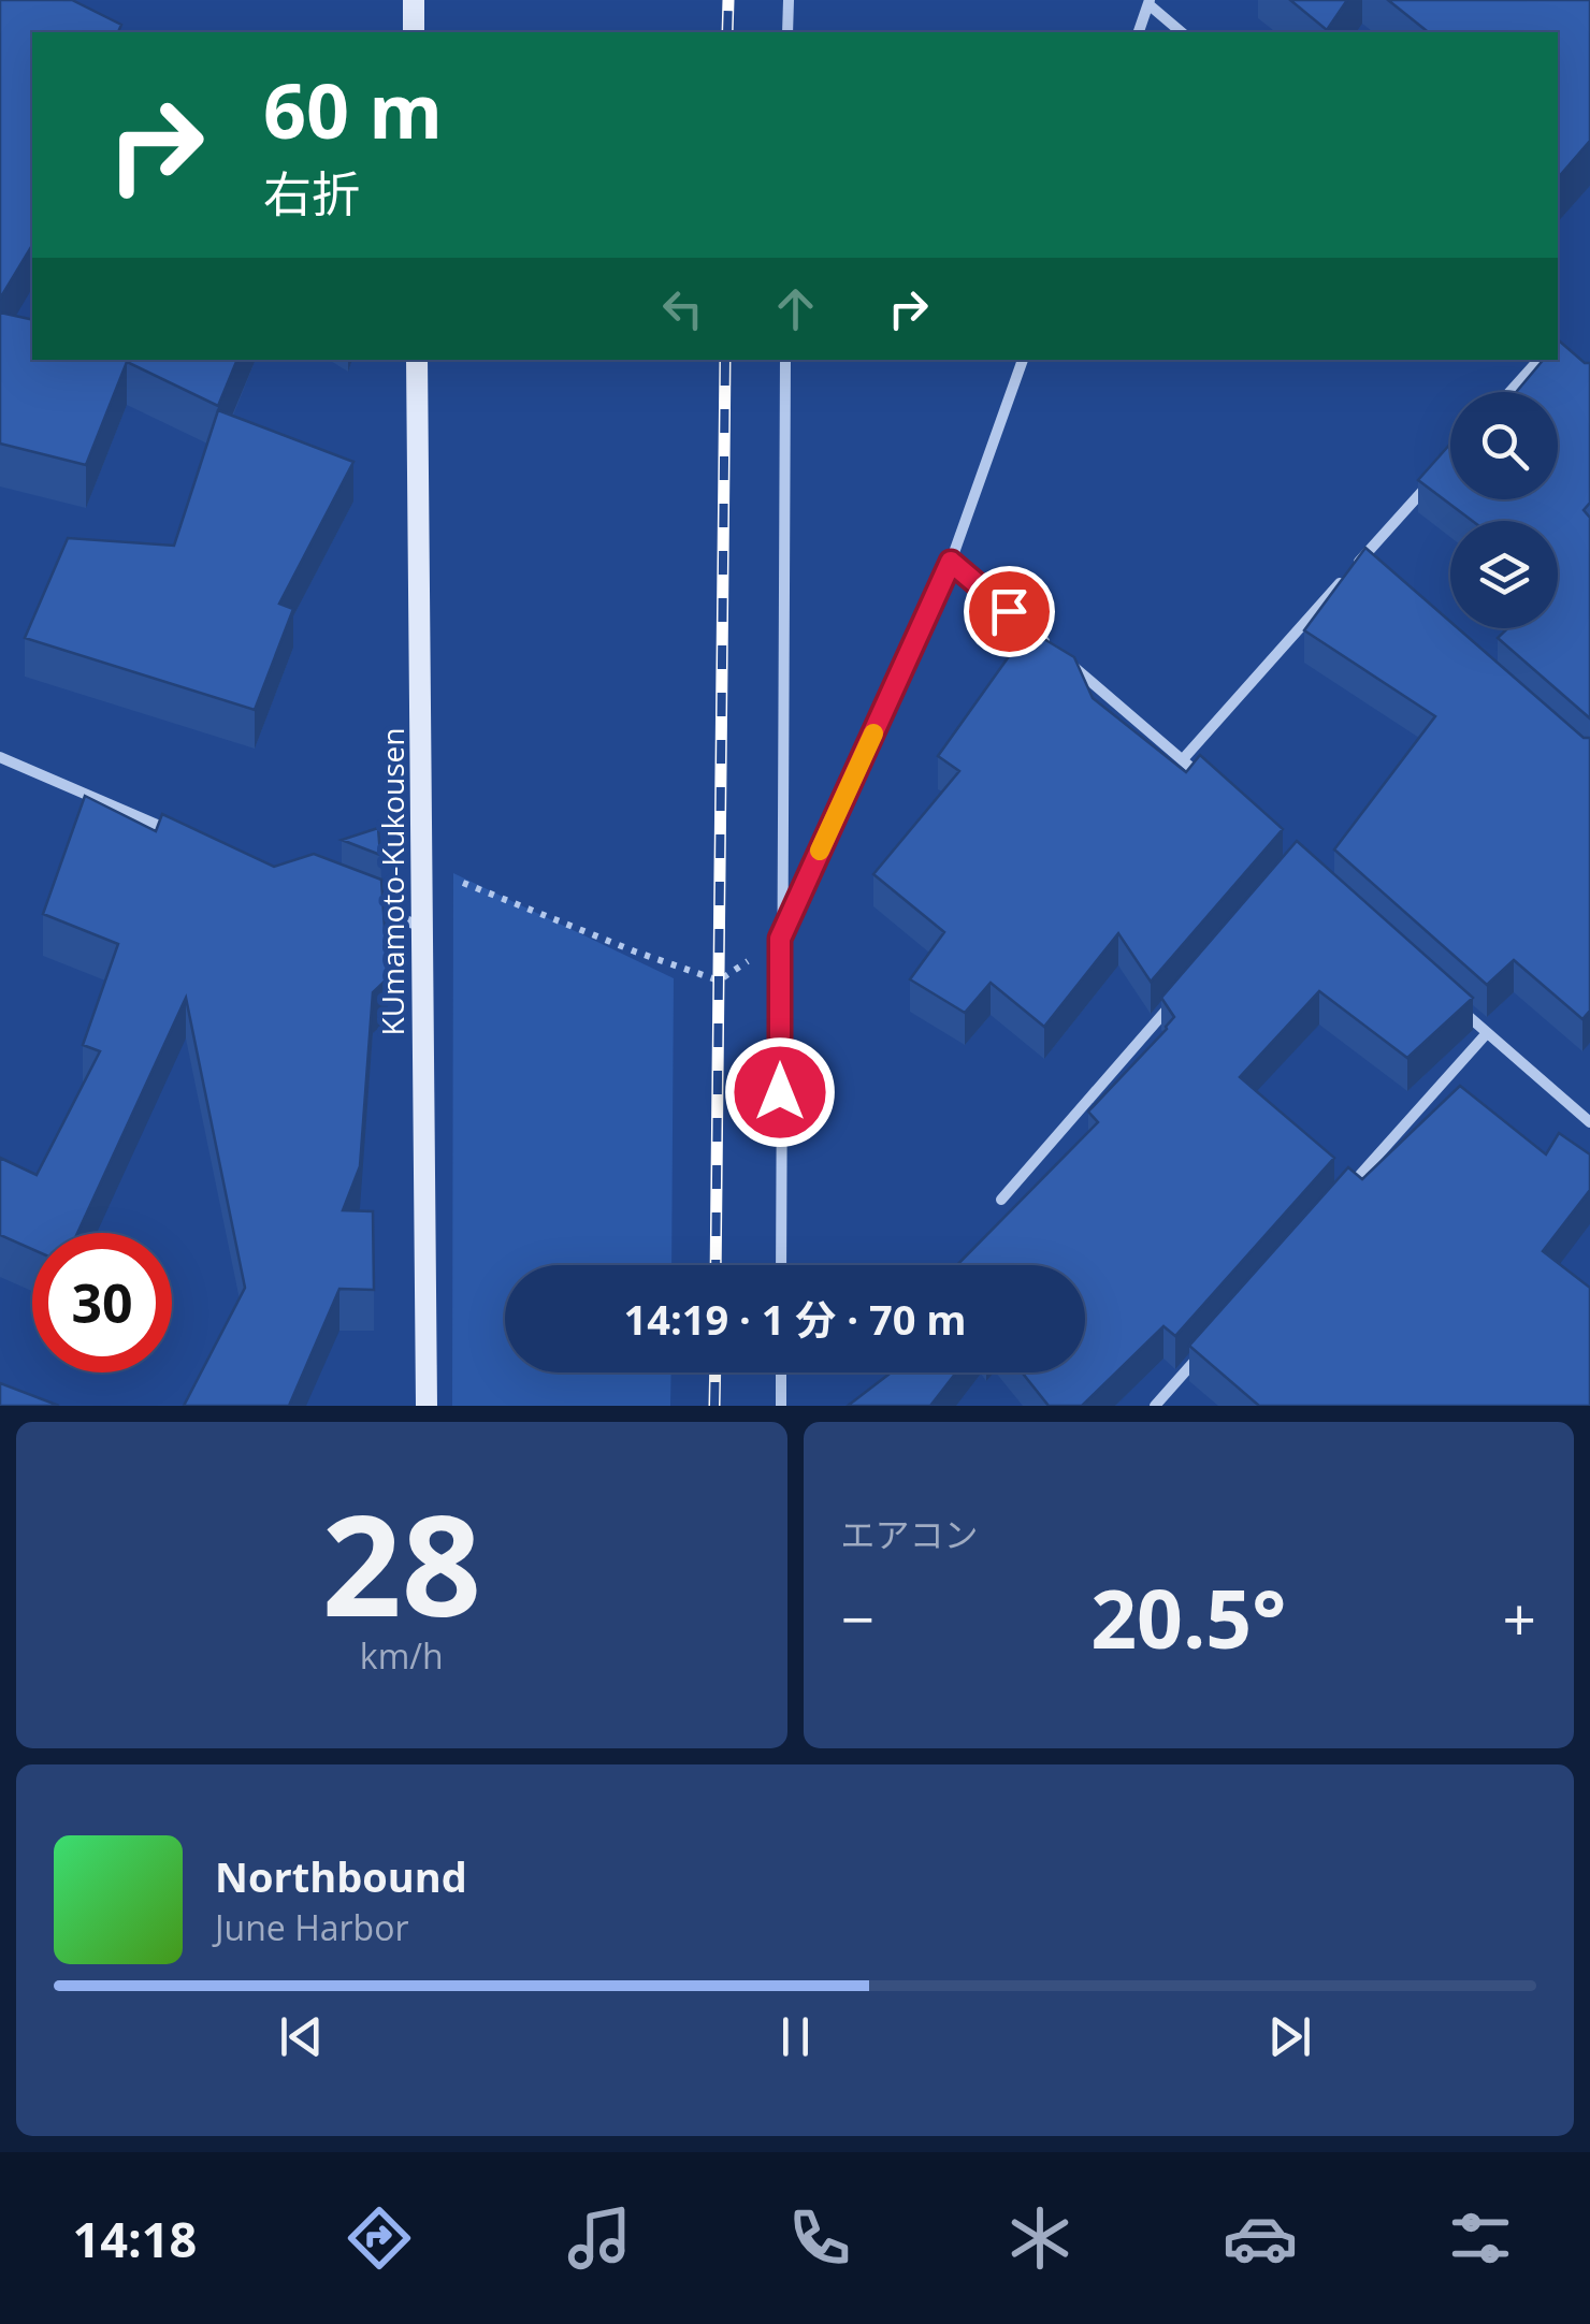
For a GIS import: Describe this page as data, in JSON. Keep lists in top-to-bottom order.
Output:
{
  "streets": {
    "main road": ["KUmamoto-Kukousen"]
  },
  "page": {
    "turn": ["60 m", "右折"],
    "limit": "30",
    "trip": "14:19 · 1 分 · 70 m",
    "tile": [
      ["28", "km/h"],
      "エアコン"
    ],
    "heat": ["−", "20.5°", "+"],
    "song": ["Northbound", "June Harbor"],
    "tabs": "14:18"
  }
}
